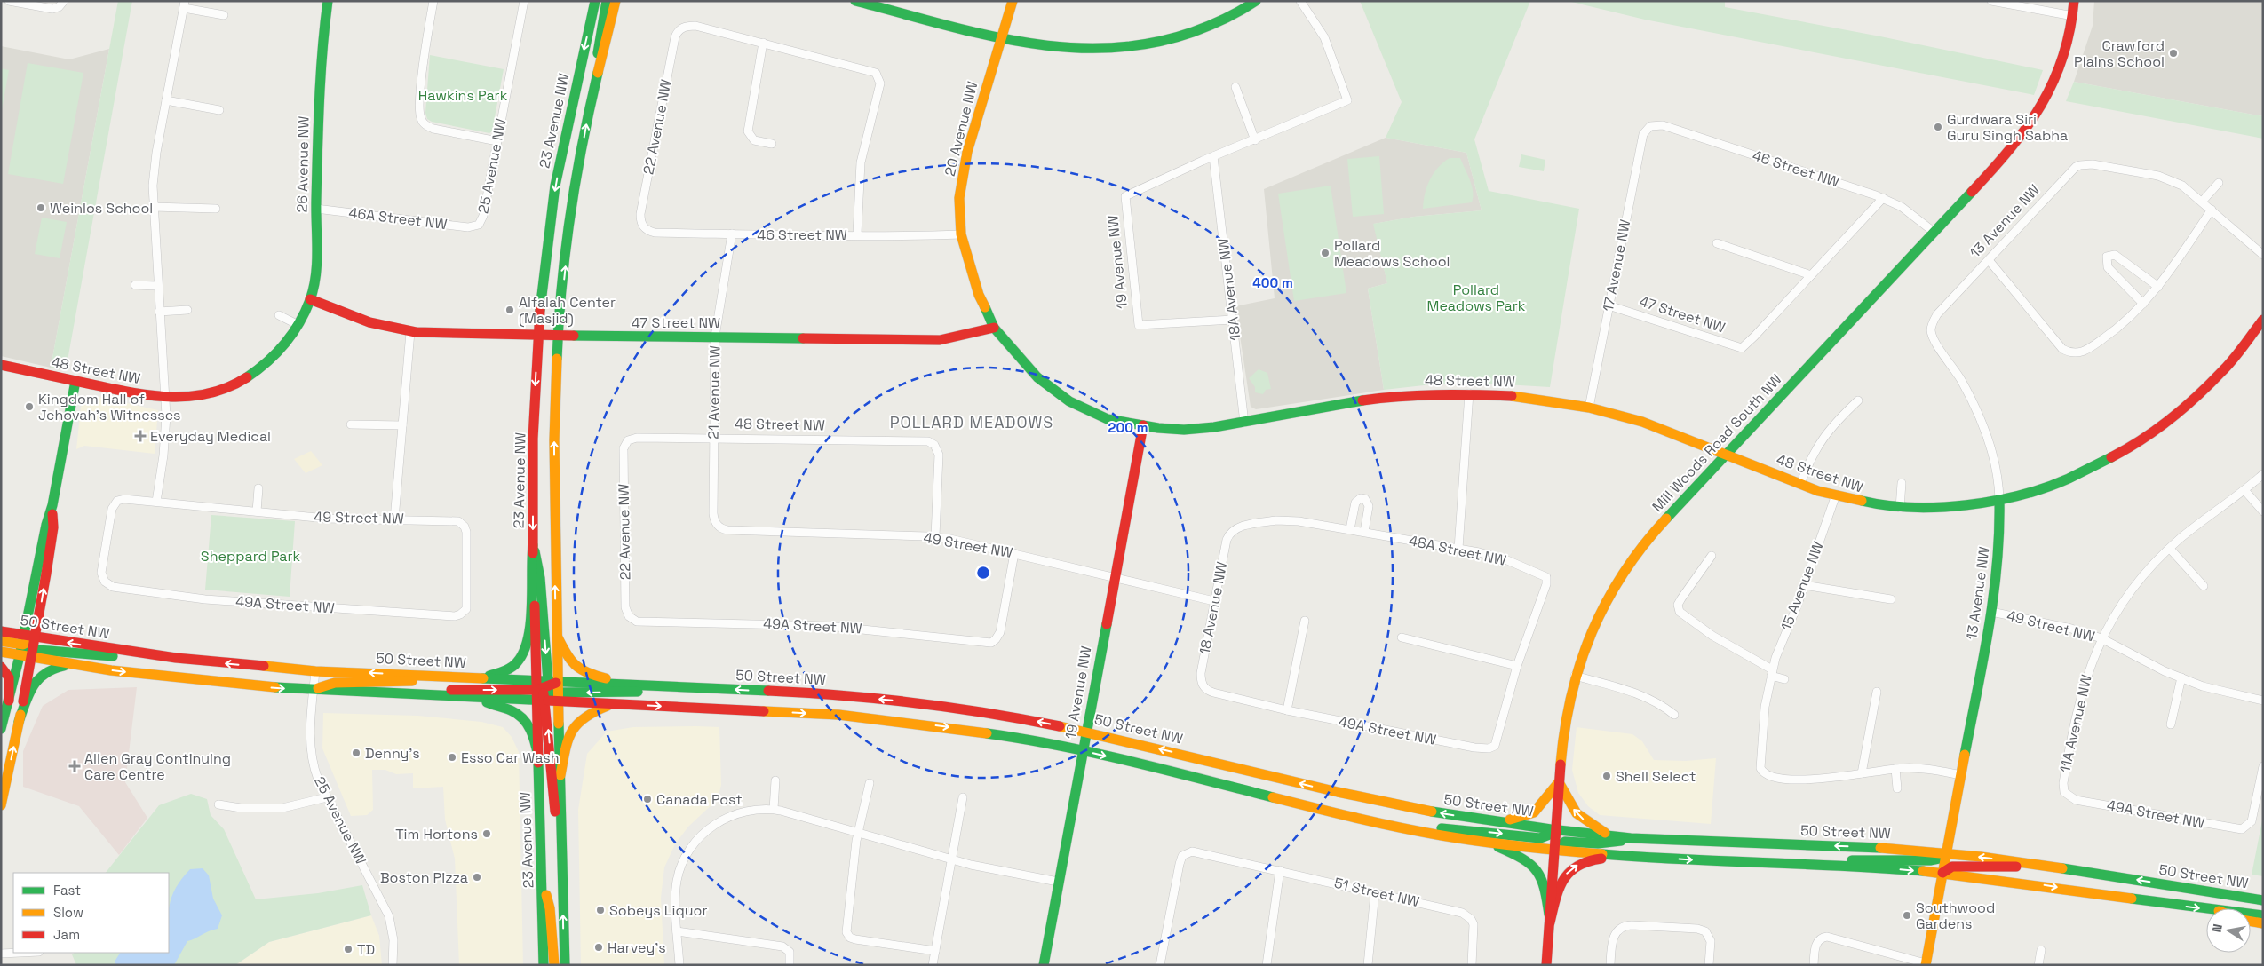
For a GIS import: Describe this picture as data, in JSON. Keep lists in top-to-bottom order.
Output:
{
  "streets": {
    "main road": [
      "23 Avenue NW",
      "20 Avenue NW",
      "26 Avenue NW",
      "13 Avenue NW",
      "19 Avenue NW",
      "47 Street NW",
      "48 Street NW",
      "Mill Woods Road South NW",
      "50 Street NW"
    ],
    "street": [
      "22 Avenue NW",
      "25 Avenue NW",
      "46 Street NW",
      "46A Street NW",
      "17 Avenue NW",
      "18A Avenue NW",
      "21 Avenue NW",
      "49 Street NW",
      "48A Street NW",
      "15 Avenue NW",
      "49A Street NW",
      "18 Avenue NW",
      "11A Avenue NW",
      "51 Street NW"
    ]
  },
  "crossings": [
    ["23 Avenue NW", "47 Street NW"],
    ["23 Avenue NW", "50 Street NW"],
    ["22 Avenue NW", "46 Street NW"],
    ["22 Avenue NW", "48 Street NW"],
    ["22 Avenue NW", "49A Street NW"],
    ["20 Avenue NW", "46 Street NW"],
    ["20 Avenue NW", "47 Street NW"],
    ["20 Avenue NW", "48 Street NW"],
    ["26 Avenue NW", "46A Street NW"],
    ["26 Avenue NW", "47 Street NW"],
    ["26 Avenue NW", "48 Street NW"],
    ["25 Avenue NW", "46A Street NW"],
    ["25 Avenue NW", "50 Street NW"],
    ["46 Street NW", "17 Avenue NW"],
    ["46 Street NW", "21 Avenue NW"],
    ["46 Street NW", "Mill Woods Road South NW"],
    ["13 Avenue NW", "48 Street NW"],
    ["13 Avenue NW", "49 Street NW"],
    ["13 Avenue NW", "50 Street NW"],
    ["19 Avenue NW", "18A Avenue NW"],
    ["19 Avenue NW", "48 Street NW"],
    ["19 Avenue NW", "49 Street NW"],
    ["19 Avenue NW", "50 Street NW"],
    ["17 Avenue NW", "47 Street NW"],
    ["17 Avenue NW", "48 Street NW"],
    ["18A Avenue NW", "48 Street NW"],
    ["47 Street NW", "21 Avenue NW"],
    ["48 Street NW", "21 Avenue NW"],
    ["48 Street NW", "Mill Woods Road South NW"],
    ["48 Street NW", "49 Street NW"],
    ["48 Street NW", "15 Avenue NW"],
    ["21 Avenue NW", "49 Street NW"],
    ["Mill Woods Road South NW", "50 Street NW"],
    ["49 Street NW", "49A Street NW"],
    ["49 Street NW", "18 Avenue NW"],
    ["49 Street NW", "11A Avenue NW"],
    ["48A Street NW", "49A Street NW"],
    ["48A Street NW", "18 Avenue NW"],
    ["49A Street NW", "18 Avenue NW"],
    ["49A Street NW", "11A Avenue NW"]
  ],
  "districts": ["POLLARD MEADOWS"],
  "parks": ["Hawkins Park", "Pollard Meadows Park", "Sheppard Park"],
  "places": {
    "other": [
      "Crawford Plains School",
      "Gurdwara Siri Guru Singh Sabha",
      "Weinlos School",
      "Pollard Meadows School",
      "Alfalah Center (Masjid)",
      "Kingdom Hall of Jehovah's Witnesses",
      "Denny's",
      "Esso Car Wash",
      "Shell Select",
      "Canada Post",
      "Tim Hortons",
      "Boston Pizza",
      "Sobeys Liquor",
      "Southwood Gardens",
      "Harvey's",
      "TD"
    ],
    "health": ["Everyday Medical", "Allen Gray Continuing Care Centre"]
  },
  "legend": ["Fast", "Slow", "Jam"],
  "north": "left",
  "rings": ["400 m", "200 m"]
}
